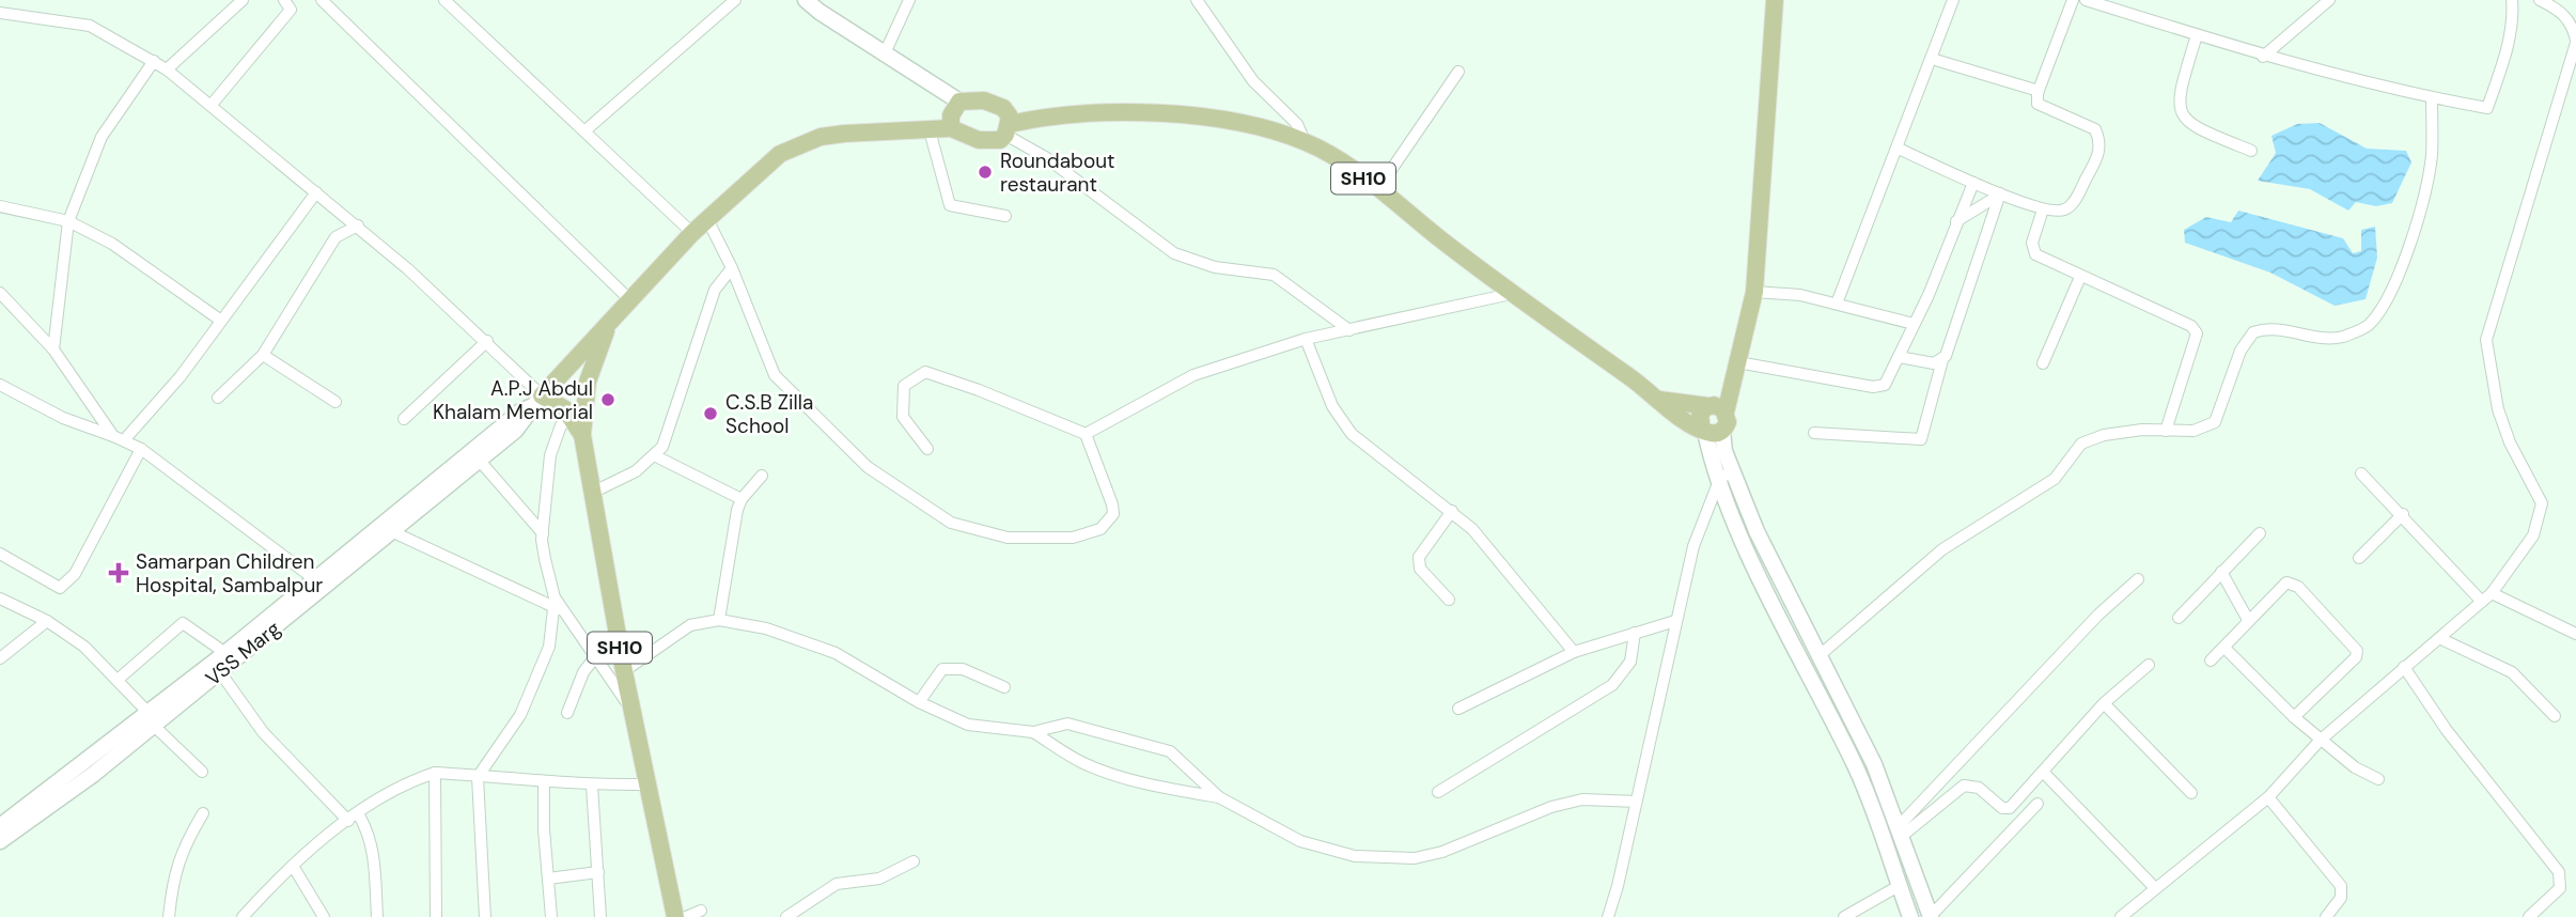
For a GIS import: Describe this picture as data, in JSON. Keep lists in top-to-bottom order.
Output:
{
  "streets": {
    "main road": ["SH10", "VSS Marg"]
  },
  "crossings": [
    ["SH10", "VSS Marg"]
  ],
  "places": {
    "other": ["Roundabout restaurant", "A.P.J Abdul Khalam Memorial", "C.S.B Zilla School"],
    "health": ["Samarpan Children Hospital, Sambalpur"]
  }
}
